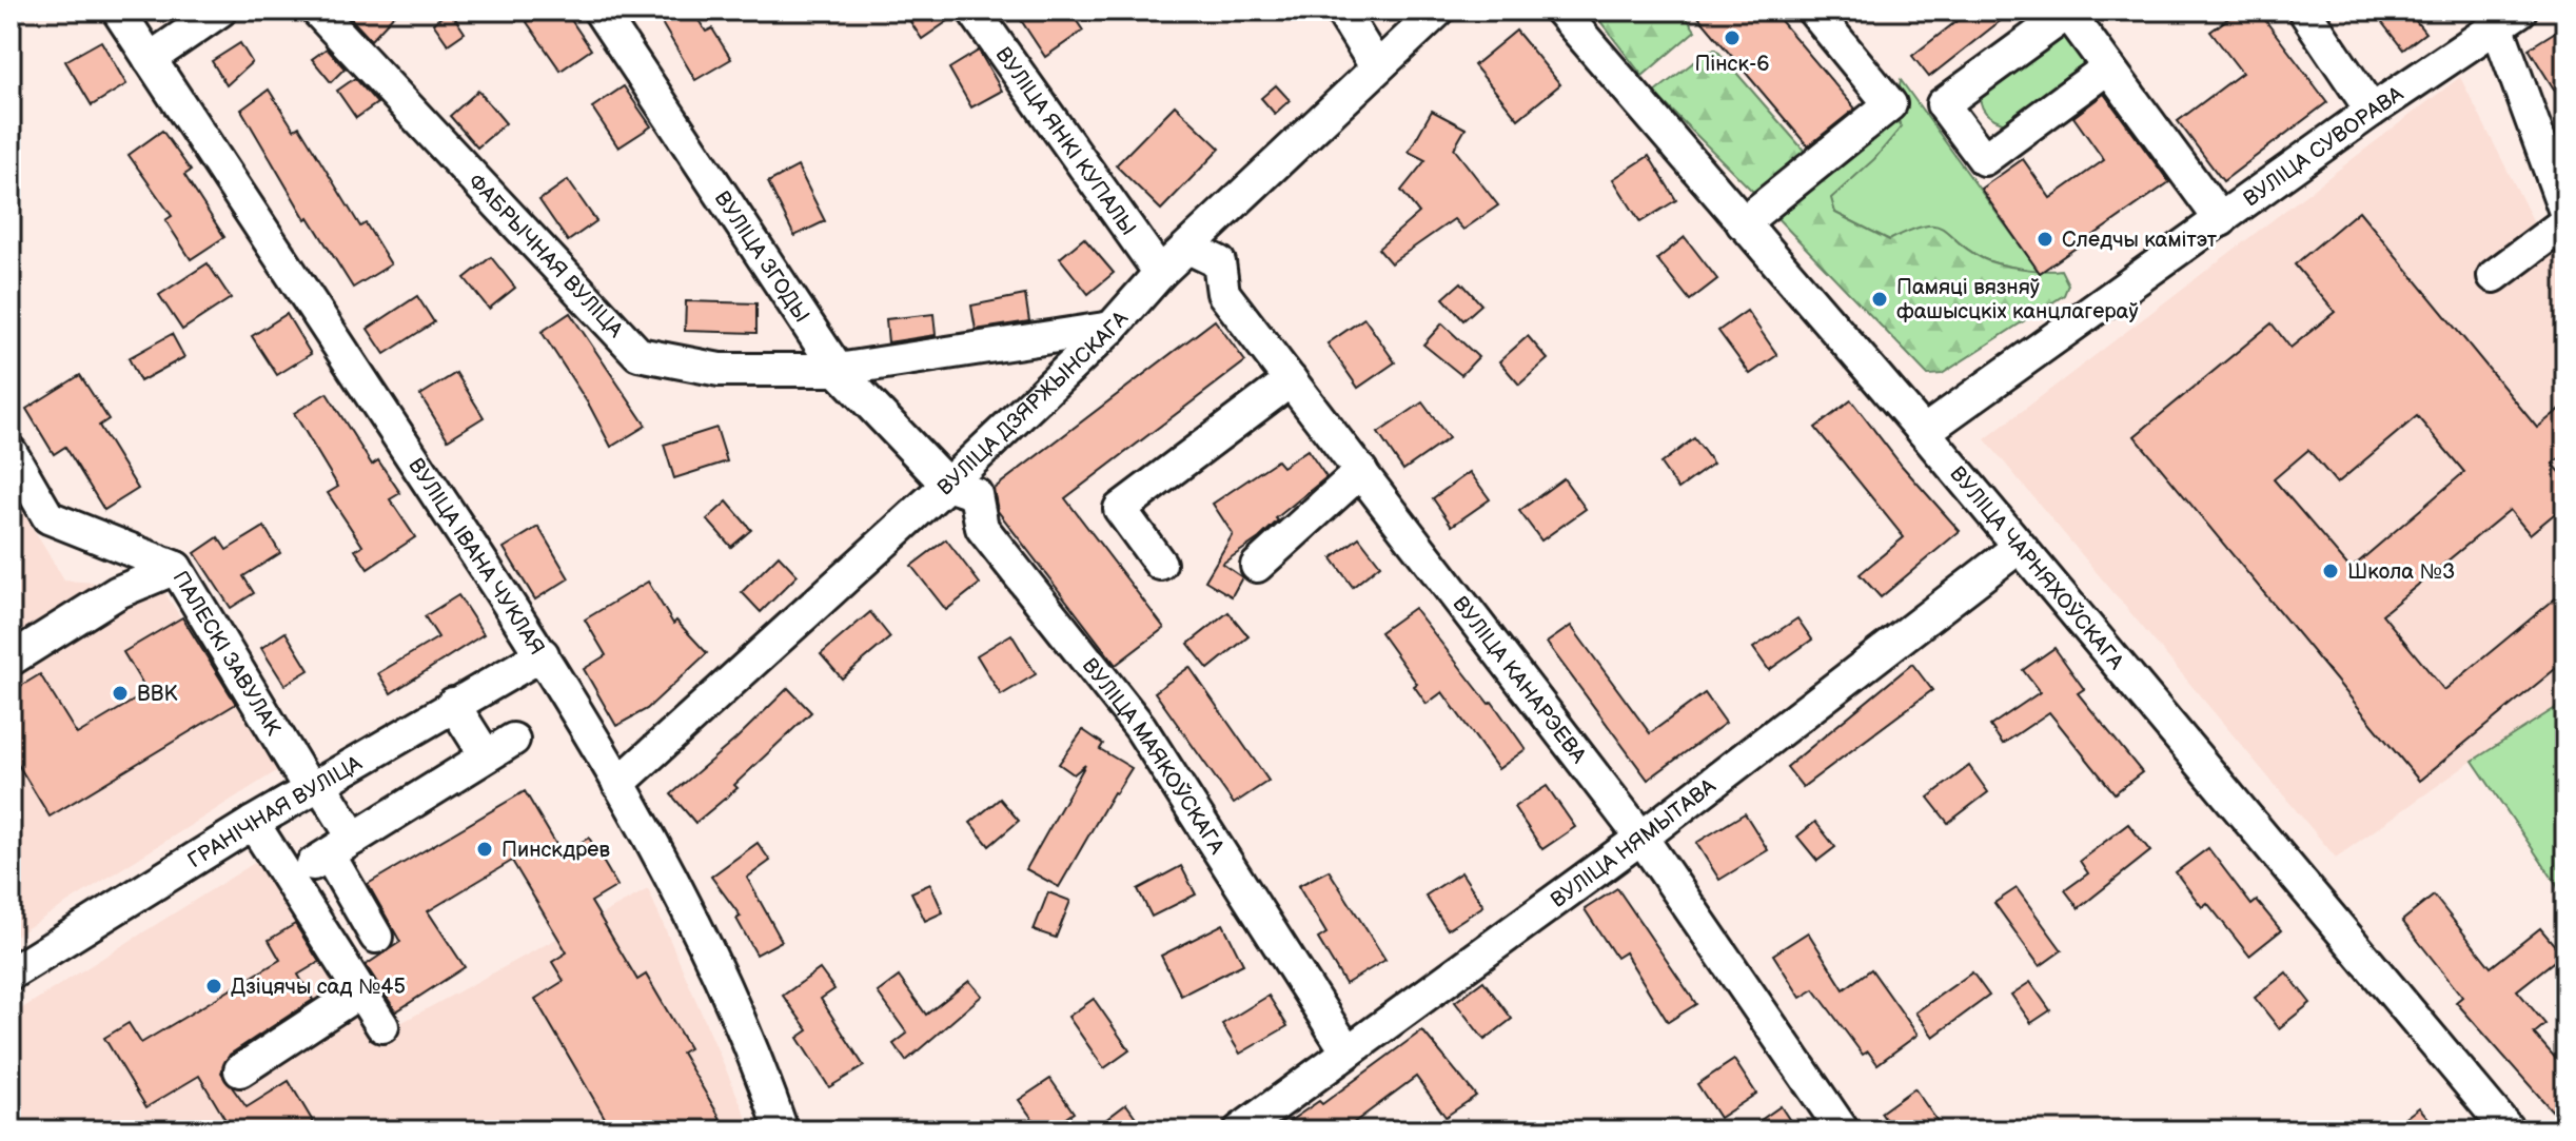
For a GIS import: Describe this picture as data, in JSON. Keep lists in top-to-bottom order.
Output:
{
  "streets": {
    "street": [
      "ВУЛІЦА ЯНКІ КУПАЛЫ",
      "ВУЛІЦА СУВОРАВА",
      "ФАБРЫЧНАЯ ВУЛІЦА",
      "ВУЛІЦА ЗГОДЫ",
      "ВУЛІЦА ДЗЯРЖЫНСКАГА",
      "ВУЛІЦА ІВАНА ЧУКЛАЯ",
      "ВУЛІЦА ЧАРНЯХОЎСКАГА",
      "ПАЛЕСКІ ЗАВУЛАК",
      "ВУЛІЦА КАНАРЭЕВА",
      "ВУЛІЦА МАЯКОЎСКАГА",
      "ГРАНІЧНАЯ ВУЛІЦА",
      "ВУЛІЦА НЯМЫТАВА"
    ]
  },
  "crossings": [
    ["ВУЛІЦА ЯНКІ КУПАЛЫ", "ВУЛІЦА ДЗЯРЖЫНСКАГА"],
    ["ВУЛІЦА СУВОРАВА", "ВУЛІЦА ЧАРНЯХОЎСКАГА"],
    ["ФАБРЫЧНАЯ ВУЛІЦА", "ВУЛІЦА ЗГОДЫ"],
    ["ФАБРЫЧНАЯ ВУЛІЦА", "ВУЛІЦА ДЗЯРЖЫНСКАГА"],
    ["ВУЛІЦА ЗГОДЫ", "ВУЛІЦА ДЗЯРЖЫНСКАГА"],
    ["ВУЛІЦА ЗГОДЫ", "ВУЛІЦА МАЯКОЎСКАГА"],
    ["ВУЛІЦА ДЗЯРЖЫНСКАГА", "ВУЛІЦА ІВАНА ЧУКЛАЯ"],
    ["ВУЛІЦА ДЗЯРЖЫНСКАГА", "ВУЛІЦА КАНАРЭЕВА"],
    ["ВУЛІЦА ДЗЯРЖЫНСКАГА", "ВУЛІЦА МАЯКОЎСКАГА"],
    ["ВУЛІЦА ІВАНА ЧУКЛАЯ", "ГРАНІЧНАЯ ВУЛІЦА"],
    ["ВУЛІЦА ЧАРНЯХОЎСКАГА", "ВУЛІЦА НЯМЫТАВА"],
    ["ПАЛЕСКІ ЗАВУЛАК", "ГРАНІЧНАЯ ВУЛІЦА"],
    ["ВУЛІЦА КАНАРЭЕВА", "ВУЛІЦА НЯМЫТАВА"],
    ["ВУЛІЦА МАЯКОЎСКАГА", "ВУЛІЦА НЯМЫТАВА"]
  ],
  "places": [
    "Пінск-6",
    "Следчы камітэт",
    "Памяці вязняў фашысцкіх канцлагераў",
    "Школа №3",
    "ВВК",
    "Пинскдрев",
    "Дзіцячы сад №45"
  ]
}
